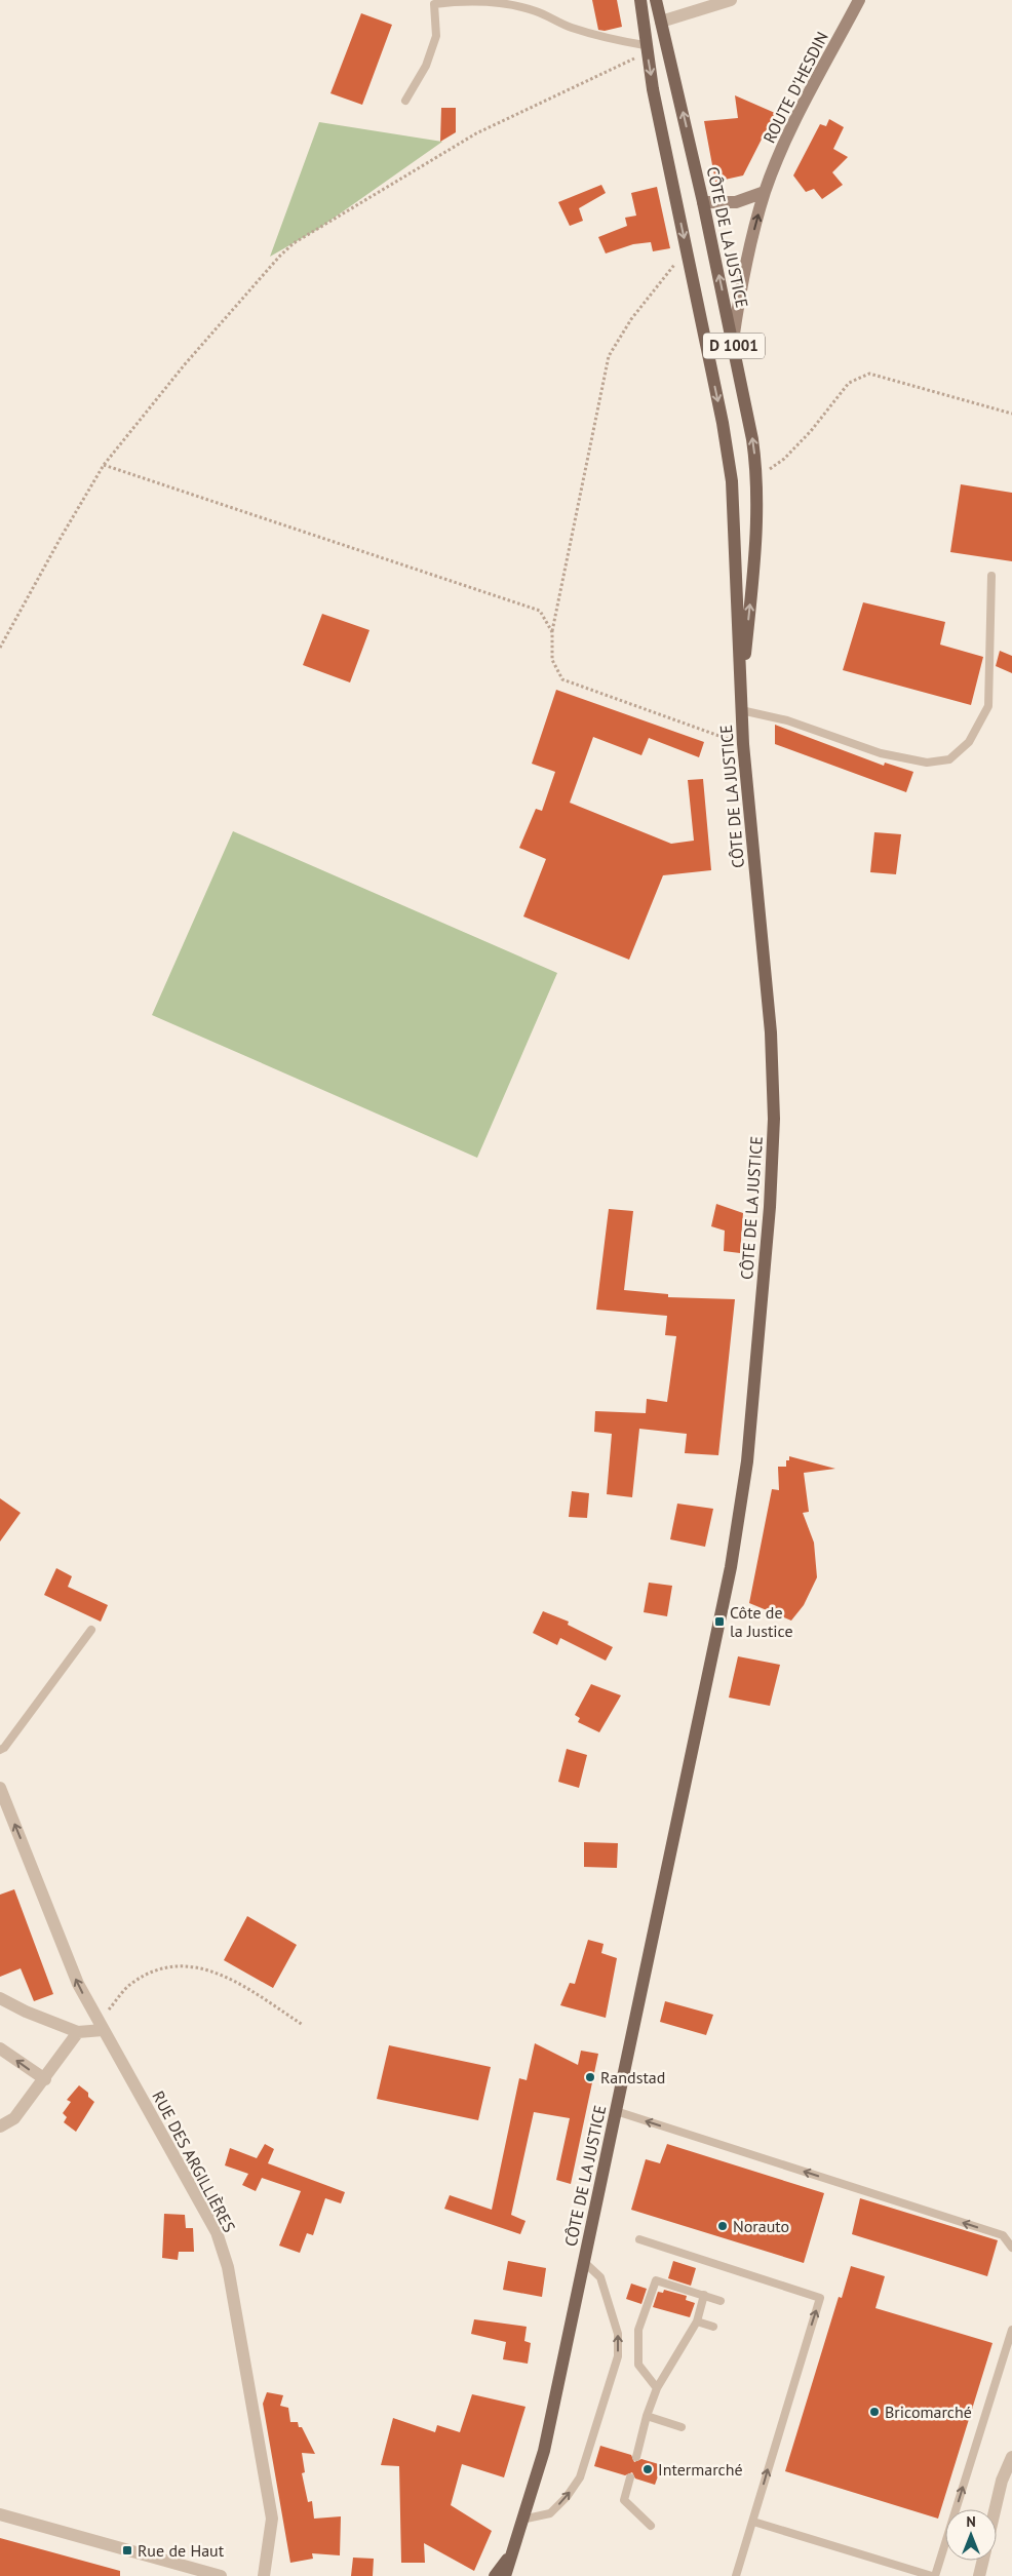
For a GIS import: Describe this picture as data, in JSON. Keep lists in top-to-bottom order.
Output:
{
  "streets": {
    "main road": ["ROUTE D'HESDIN", "CÔTE DE LA JUSTICE", "D 1001"],
    "street": ["RUE DES ARGILLIÈRES"]
  },
  "crossings": [
    ["ROUTE D'HESDIN", "CÔTE DE LA JUSTICE"]
  ],
  "one_way": ["ROUTE D'HESDIN"],
  "places": {
    "transit": ["Côte de la Justice", "Rue de Haut"],
    "other": [
      "Randstad",
      "Norauto",
      "Bricomarché",
      "Intermarché"
    ]
  },
  "north": "top"
}
